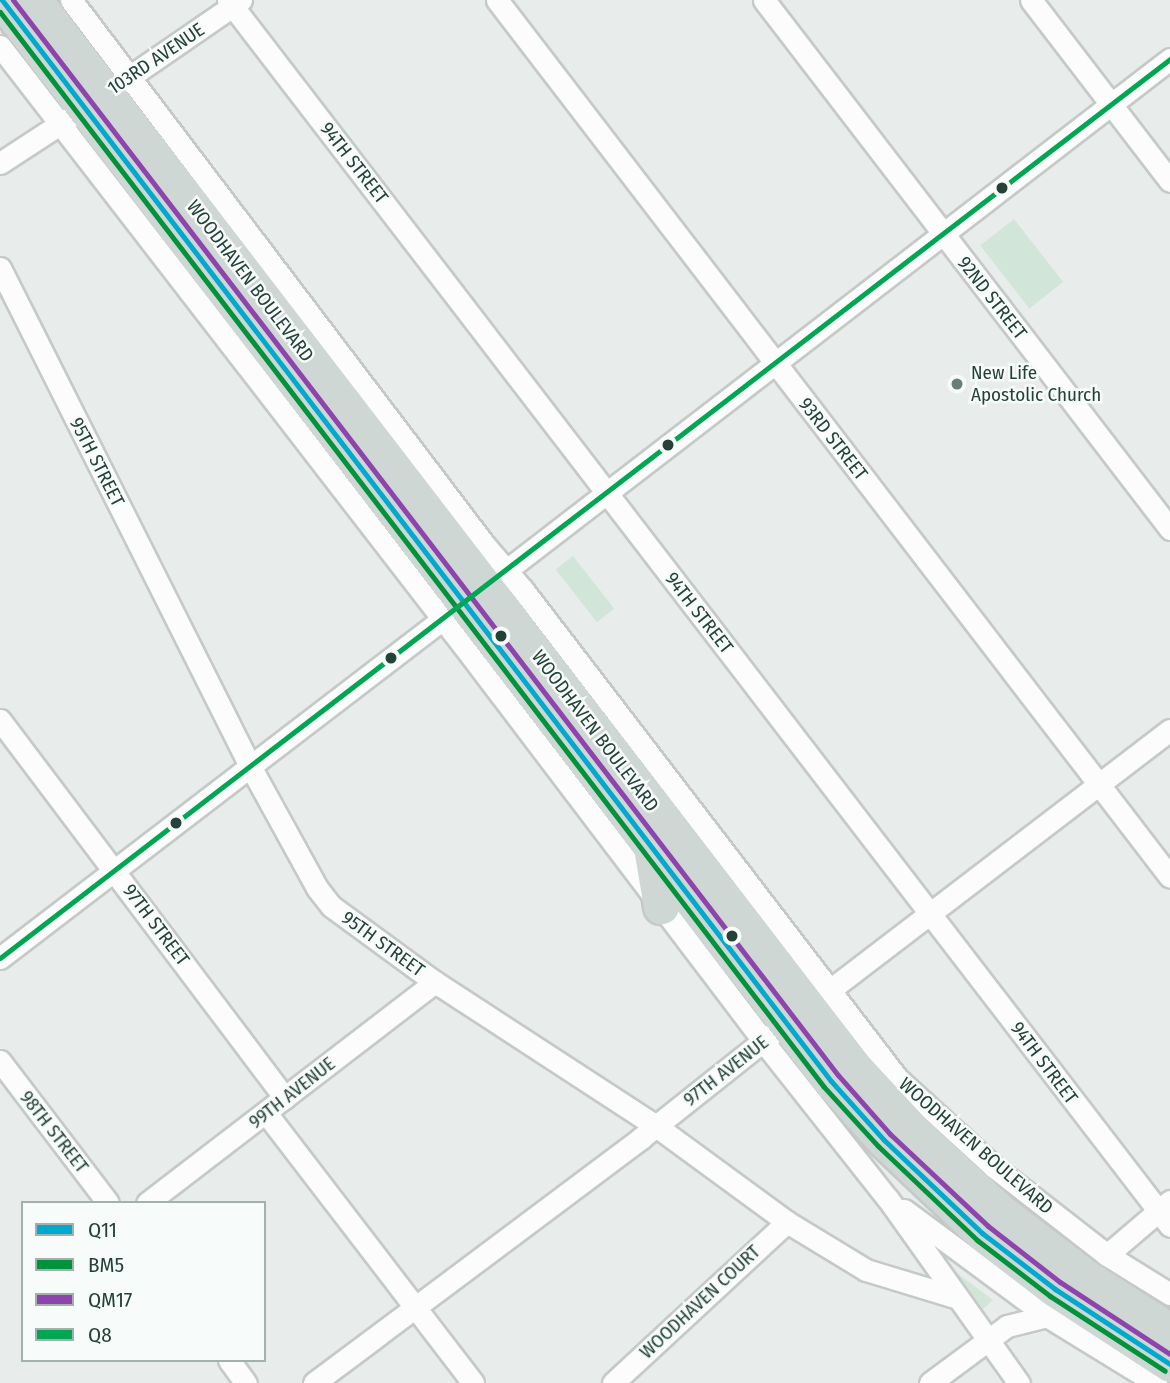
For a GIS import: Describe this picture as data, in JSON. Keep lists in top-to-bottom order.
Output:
{
  "streets": {
    "main road": ["WOODHAVEN BOULEVARD"],
    "street": [
      "103RD AVENUE",
      "94TH STREET",
      "92ND STREET",
      "93RD STREET",
      "95TH STREET",
      "97TH STREET",
      "97TH AVENUE",
      "99TH AVENUE",
      "98TH STREET",
      "WOODHAVEN COURT"
    ]
  },
  "crossings": [
    ["103RD AVENUE", "94TH STREET"],
    ["103RD AVENUE", "WOODHAVEN BOULEVARD"],
    ["94TH STREET", "97TH AVENUE"],
    ["WOODHAVEN BOULEVARD", "95TH STREET"],
    ["WOODHAVEN BOULEVARD", "97TH AVENUE"],
    ["93RD STREET", "97TH AVENUE"],
    ["95TH STREET", "97TH AVENUE"],
    ["95TH STREET", "99TH AVENUE"],
    ["95TH STREET", "WOODHAVEN COURT"],
    ["97TH STREET", "99TH AVENUE"]
  ],
  "places": ["New Life Apostolic Church"],
  "lines": [
    "transit line Q11",
    "transit line QM17",
    "transit line BM5",
    "transit line Q8"
  ],
  "legend": [
    "Q11",
    "BM5",
    "QM17",
    "Q8"
  ]
}
